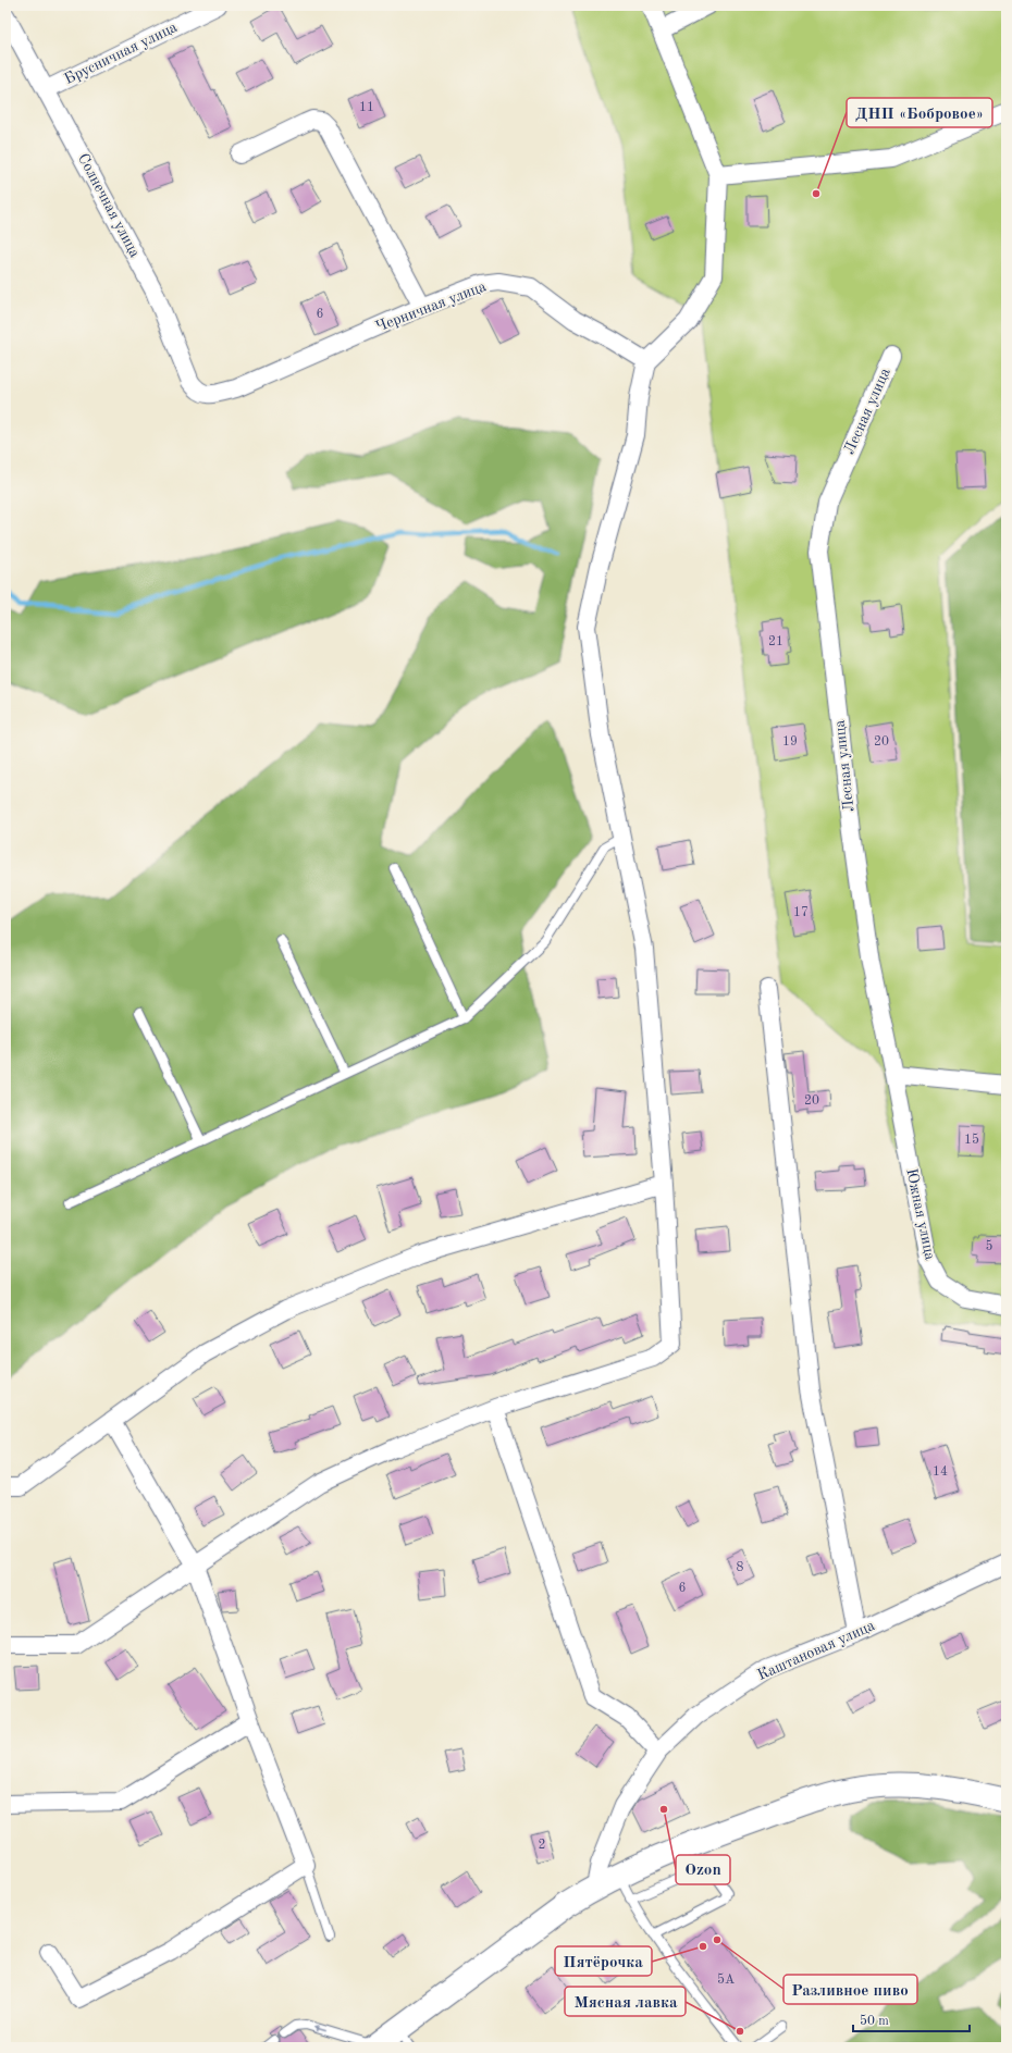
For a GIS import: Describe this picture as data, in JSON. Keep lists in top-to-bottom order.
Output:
{
  "streets": {
    "street": [
      "Брусничная улица",
      "Солнечная улица",
      "Черничная улица",
      "Лесная улица",
      "Южная улица",
      "Каштановая улица"
    ]
  },
  "crossings": [
    ["Брусничная улица", "Солнечная улица"],
    ["Солнечная улица", "Черничная улица"],
    ["Лесная улица", "Южная улица"]
  ],
  "places": [
    "ДНП «Бобровое»",
    "Ozon",
    "Разливное пиво",
    "Пятёрочка",
    "Мясная лавка"
  ],
  "house_numbers": [
    "11",
    "6",
    "21",
    "19",
    "20",
    "17",
    "20",
    "15",
    "5",
    "14",
    "8",
    "6",
    "2",
    "5А"
  ],
  "scale_bar": "50 m"
}
